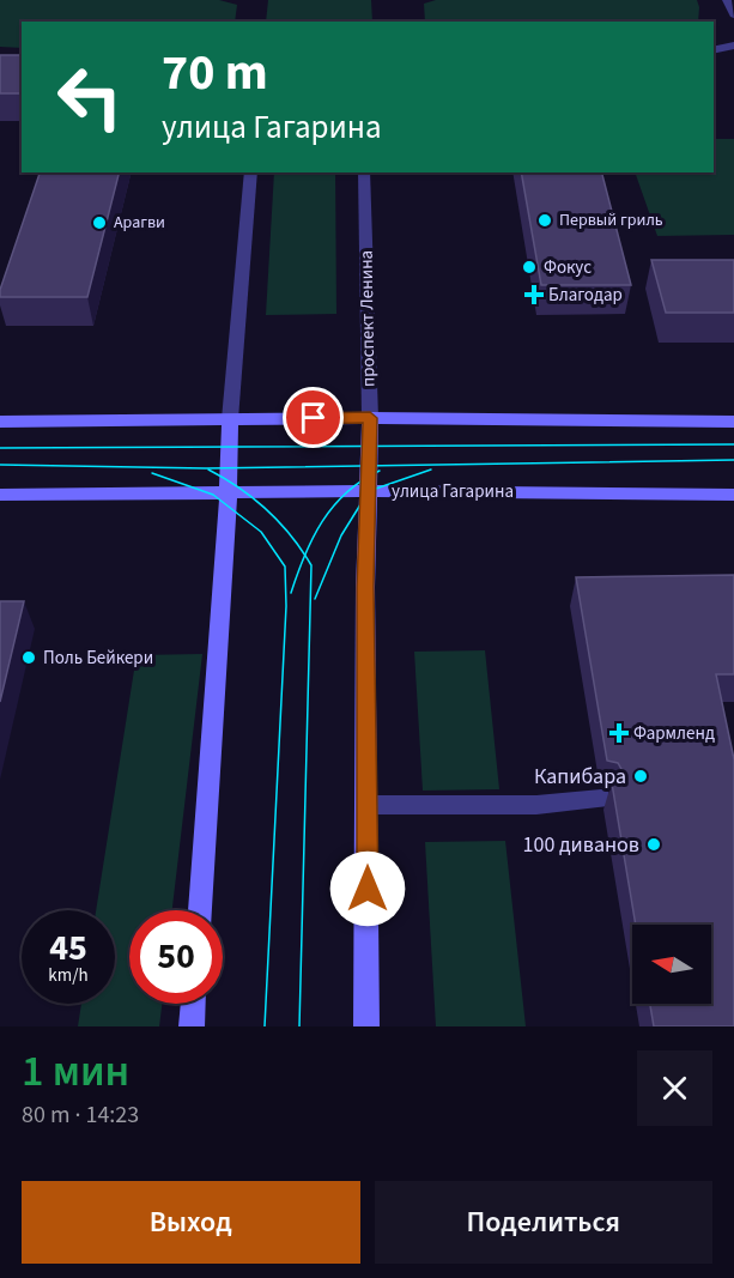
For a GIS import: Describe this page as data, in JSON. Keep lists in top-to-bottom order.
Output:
{
  "streets": {
    "main road": ["проспект Ленина", "улица Гагарина"]
  },
  "crossings": [
    ["проспект Ленина", "улица Гагарина"]
  ],
  "places": {
    "other": [
      "Первый гриль",
      "Арагви",
      "Фокус",
      "Поль Бейкери",
      "Капибара",
      "100 диванов"
    ],
    "health": ["Благодар", "Фармленд"]
  },
  "north": "left",
  "page": {
    "turn": ["70 m", "улица Гагарина"],
    "speed": "45 km/h",
    "limit": "50",
    "heading": ["1 мин", "80 m · 14:23"],
    "buttons": ["Выход", "Поделиться"]
  }
}
